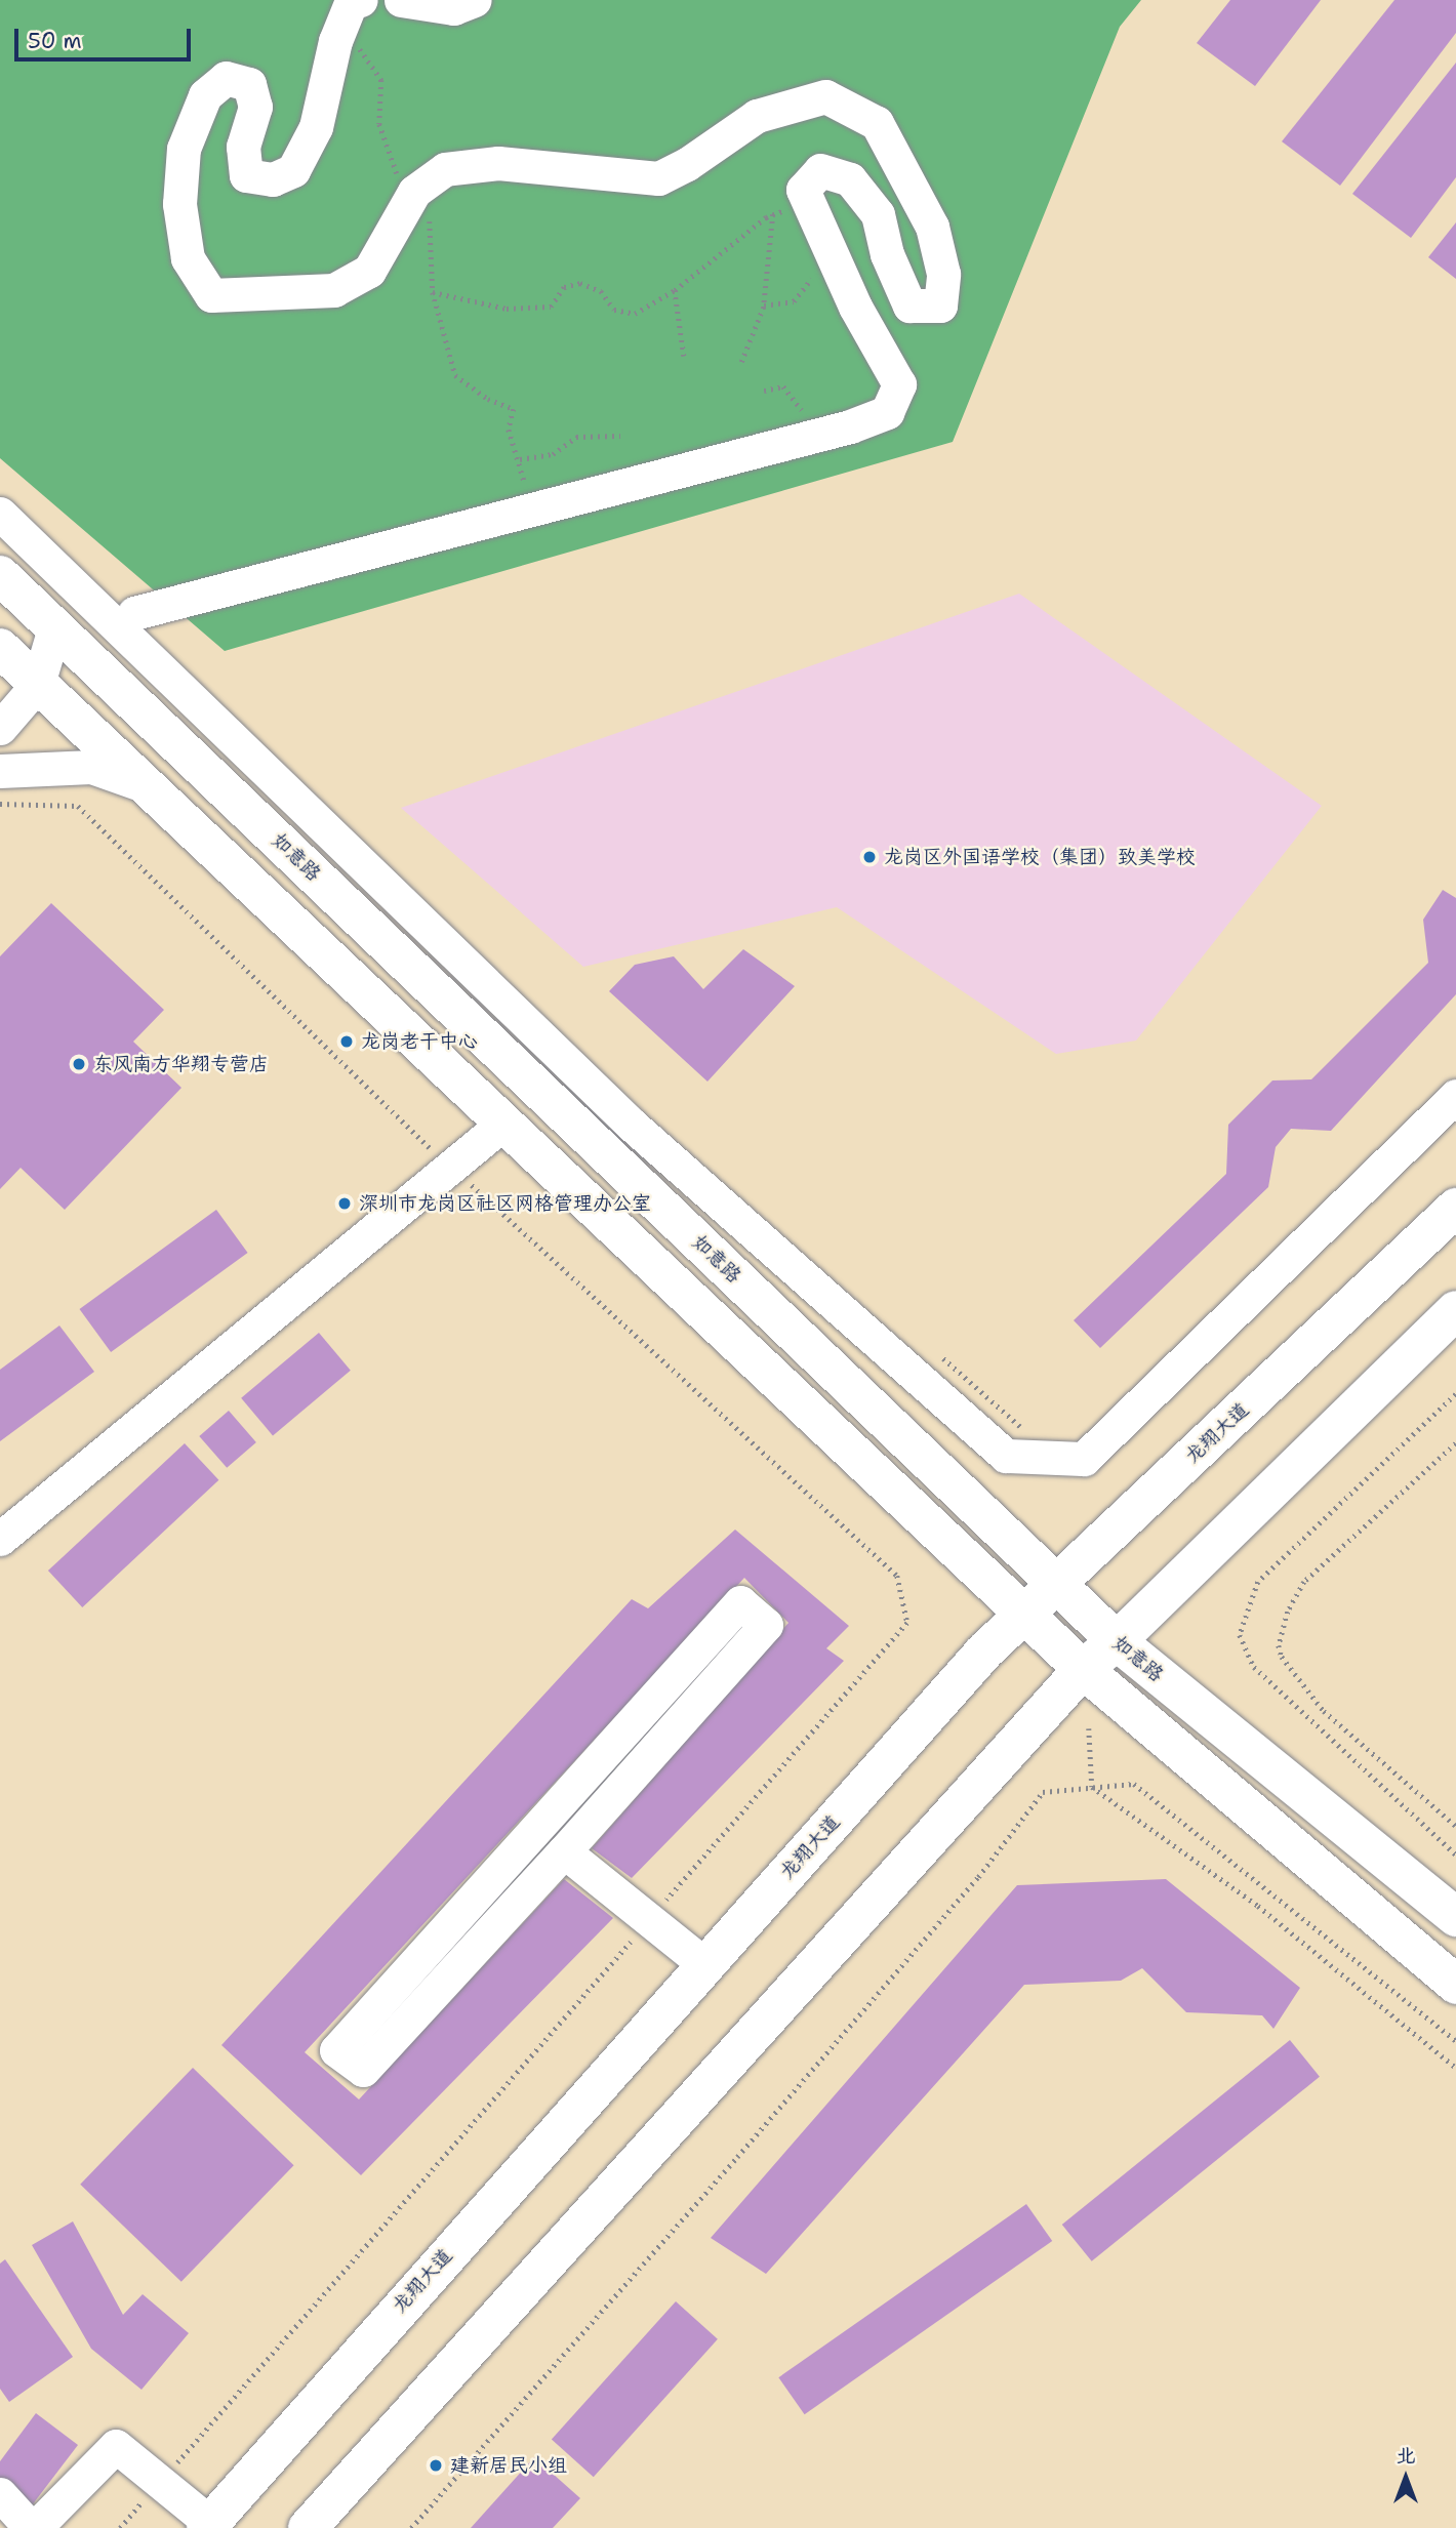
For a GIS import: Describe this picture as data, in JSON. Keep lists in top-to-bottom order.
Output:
{
  "streets": {
    "main road": ["如意路", "龙翔大道"]
  },
  "crossings": [
    ["如意路", "龙翔大道"]
  ],
  "places": [
    "龙岗区外国语学校（集团）致美学校",
    "龙岗老干中心",
    "东风南方华翔专营店",
    "深圳市龙岗区社区网格管理办公室",
    "建新居民小组"
  ],
  "scale_bar": "50 m",
  "north": "top"
}
